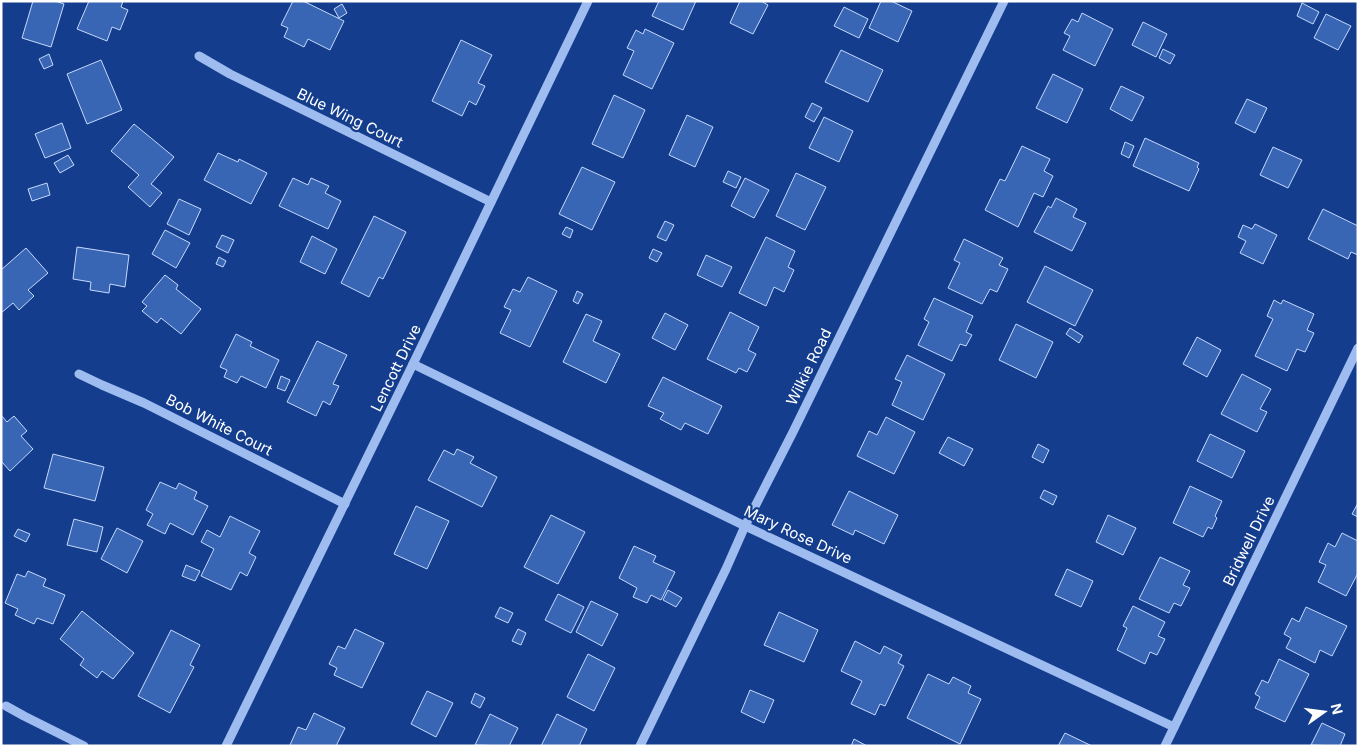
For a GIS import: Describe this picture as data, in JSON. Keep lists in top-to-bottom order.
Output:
{
  "streets": {
    "street": [
      "Blue Wing Court",
      "Wilkie Road",
      "Lencott Drive",
      "Bob White Court",
      "Mary Rose Drive",
      "Bridwell Drive"
    ]
  },
  "crossings": [
    ["Blue Wing Court", "Lencott Drive"],
    ["Wilkie Road", "Mary Rose Drive"],
    ["Lencott Drive", "Bob White Court"],
    ["Lencott Drive", "Mary Rose Drive"],
    ["Mary Rose Drive", "Bridwell Drive"]
  ],
  "north": "right"
}
